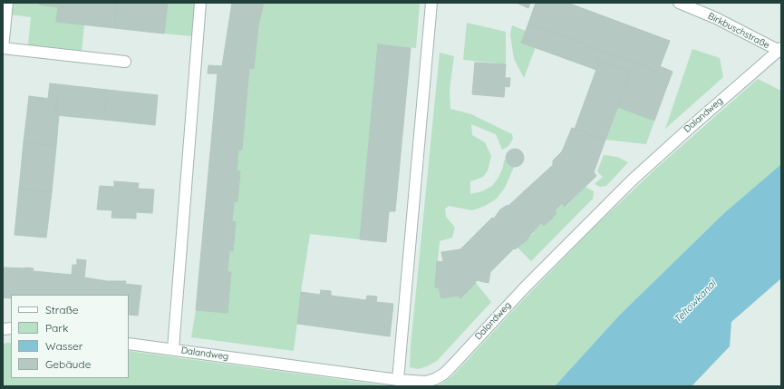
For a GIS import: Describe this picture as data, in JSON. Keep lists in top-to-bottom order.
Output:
{
  "streets": {
    "street": ["Birkbuschstraße", "Dalandweg"]
  },
  "crossings": [
    ["Birkbuschstraße", "Dalandweg"]
  ],
  "water": ["Teltowkanal"],
  "legend": [
    "Straße",
    "Park",
    "Wasser",
    "Gebäude"
  ]
}
